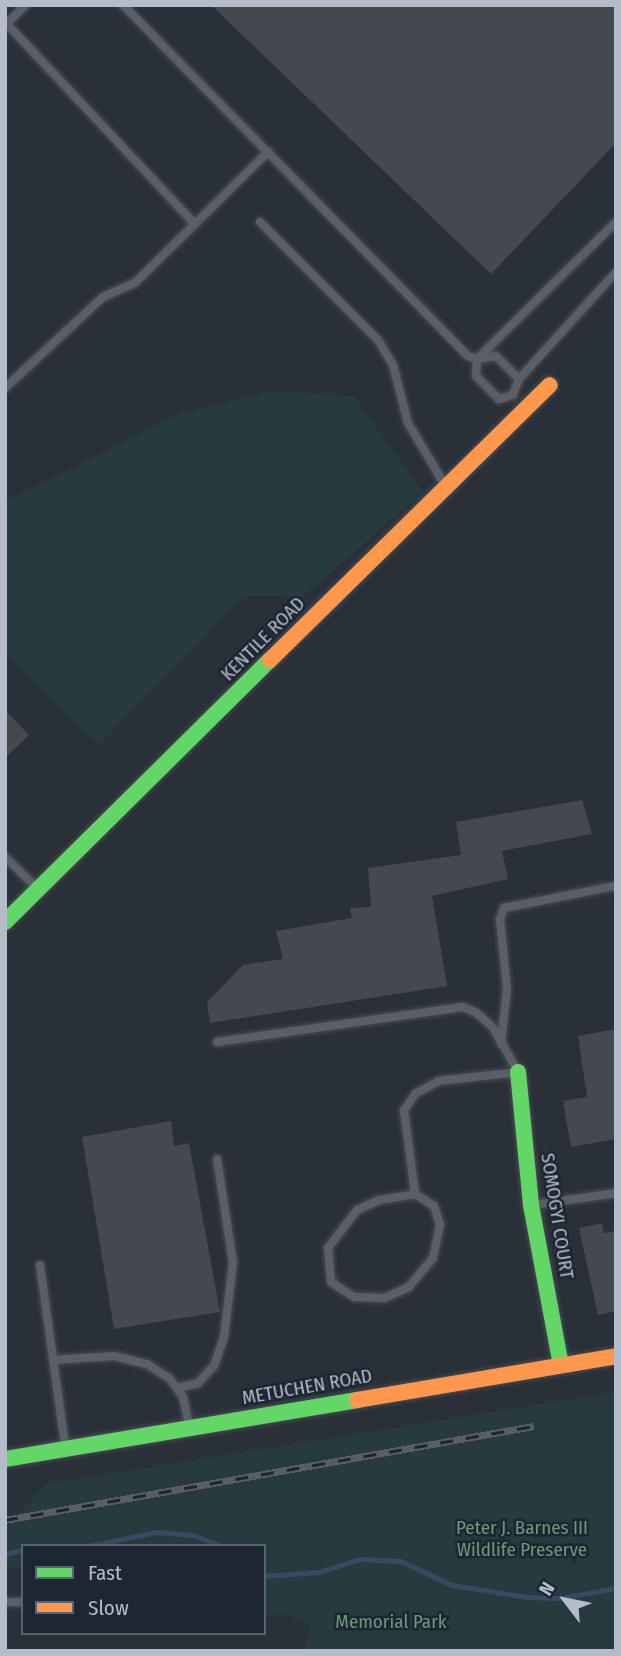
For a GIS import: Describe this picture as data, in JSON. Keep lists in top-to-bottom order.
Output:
{
  "streets": {
    "street": ["KENTILE ROAD", "SOMOGYI COURT", "METUCHEN ROAD"]
  },
  "crossings": [
    ["SOMOGYI COURT", "METUCHEN ROAD"]
  ],
  "parks": ["Peter J. Barnes III Wildlife Preserve", "Memorial Park"],
  "legend": ["Fast", "Slow"],
  "north": "top left"
}
